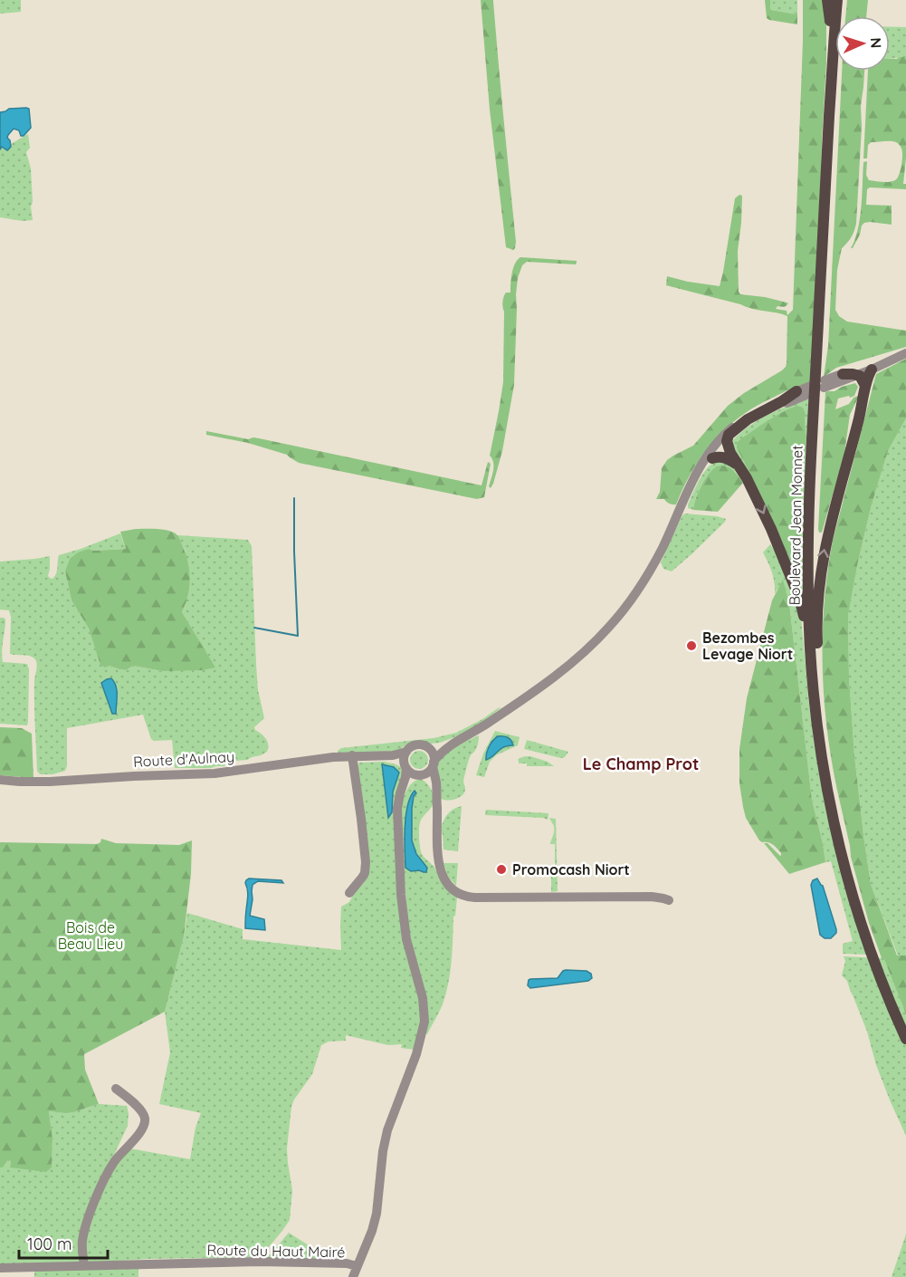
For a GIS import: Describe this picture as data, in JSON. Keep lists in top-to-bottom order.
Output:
{
  "streets": {
    "main road": ["Boulevard Jean Monnet"],
    "street": ["Route d'Aulnay", "Route du Haut Mairé"]
  },
  "districts": ["Le Champ Prot"],
  "parks": ["Bois de Beau Lieu"],
  "places": ["Bezombes Levage Niort", "Promocash Niort"],
  "scale_bar": "100 m",
  "north": "right"
}
